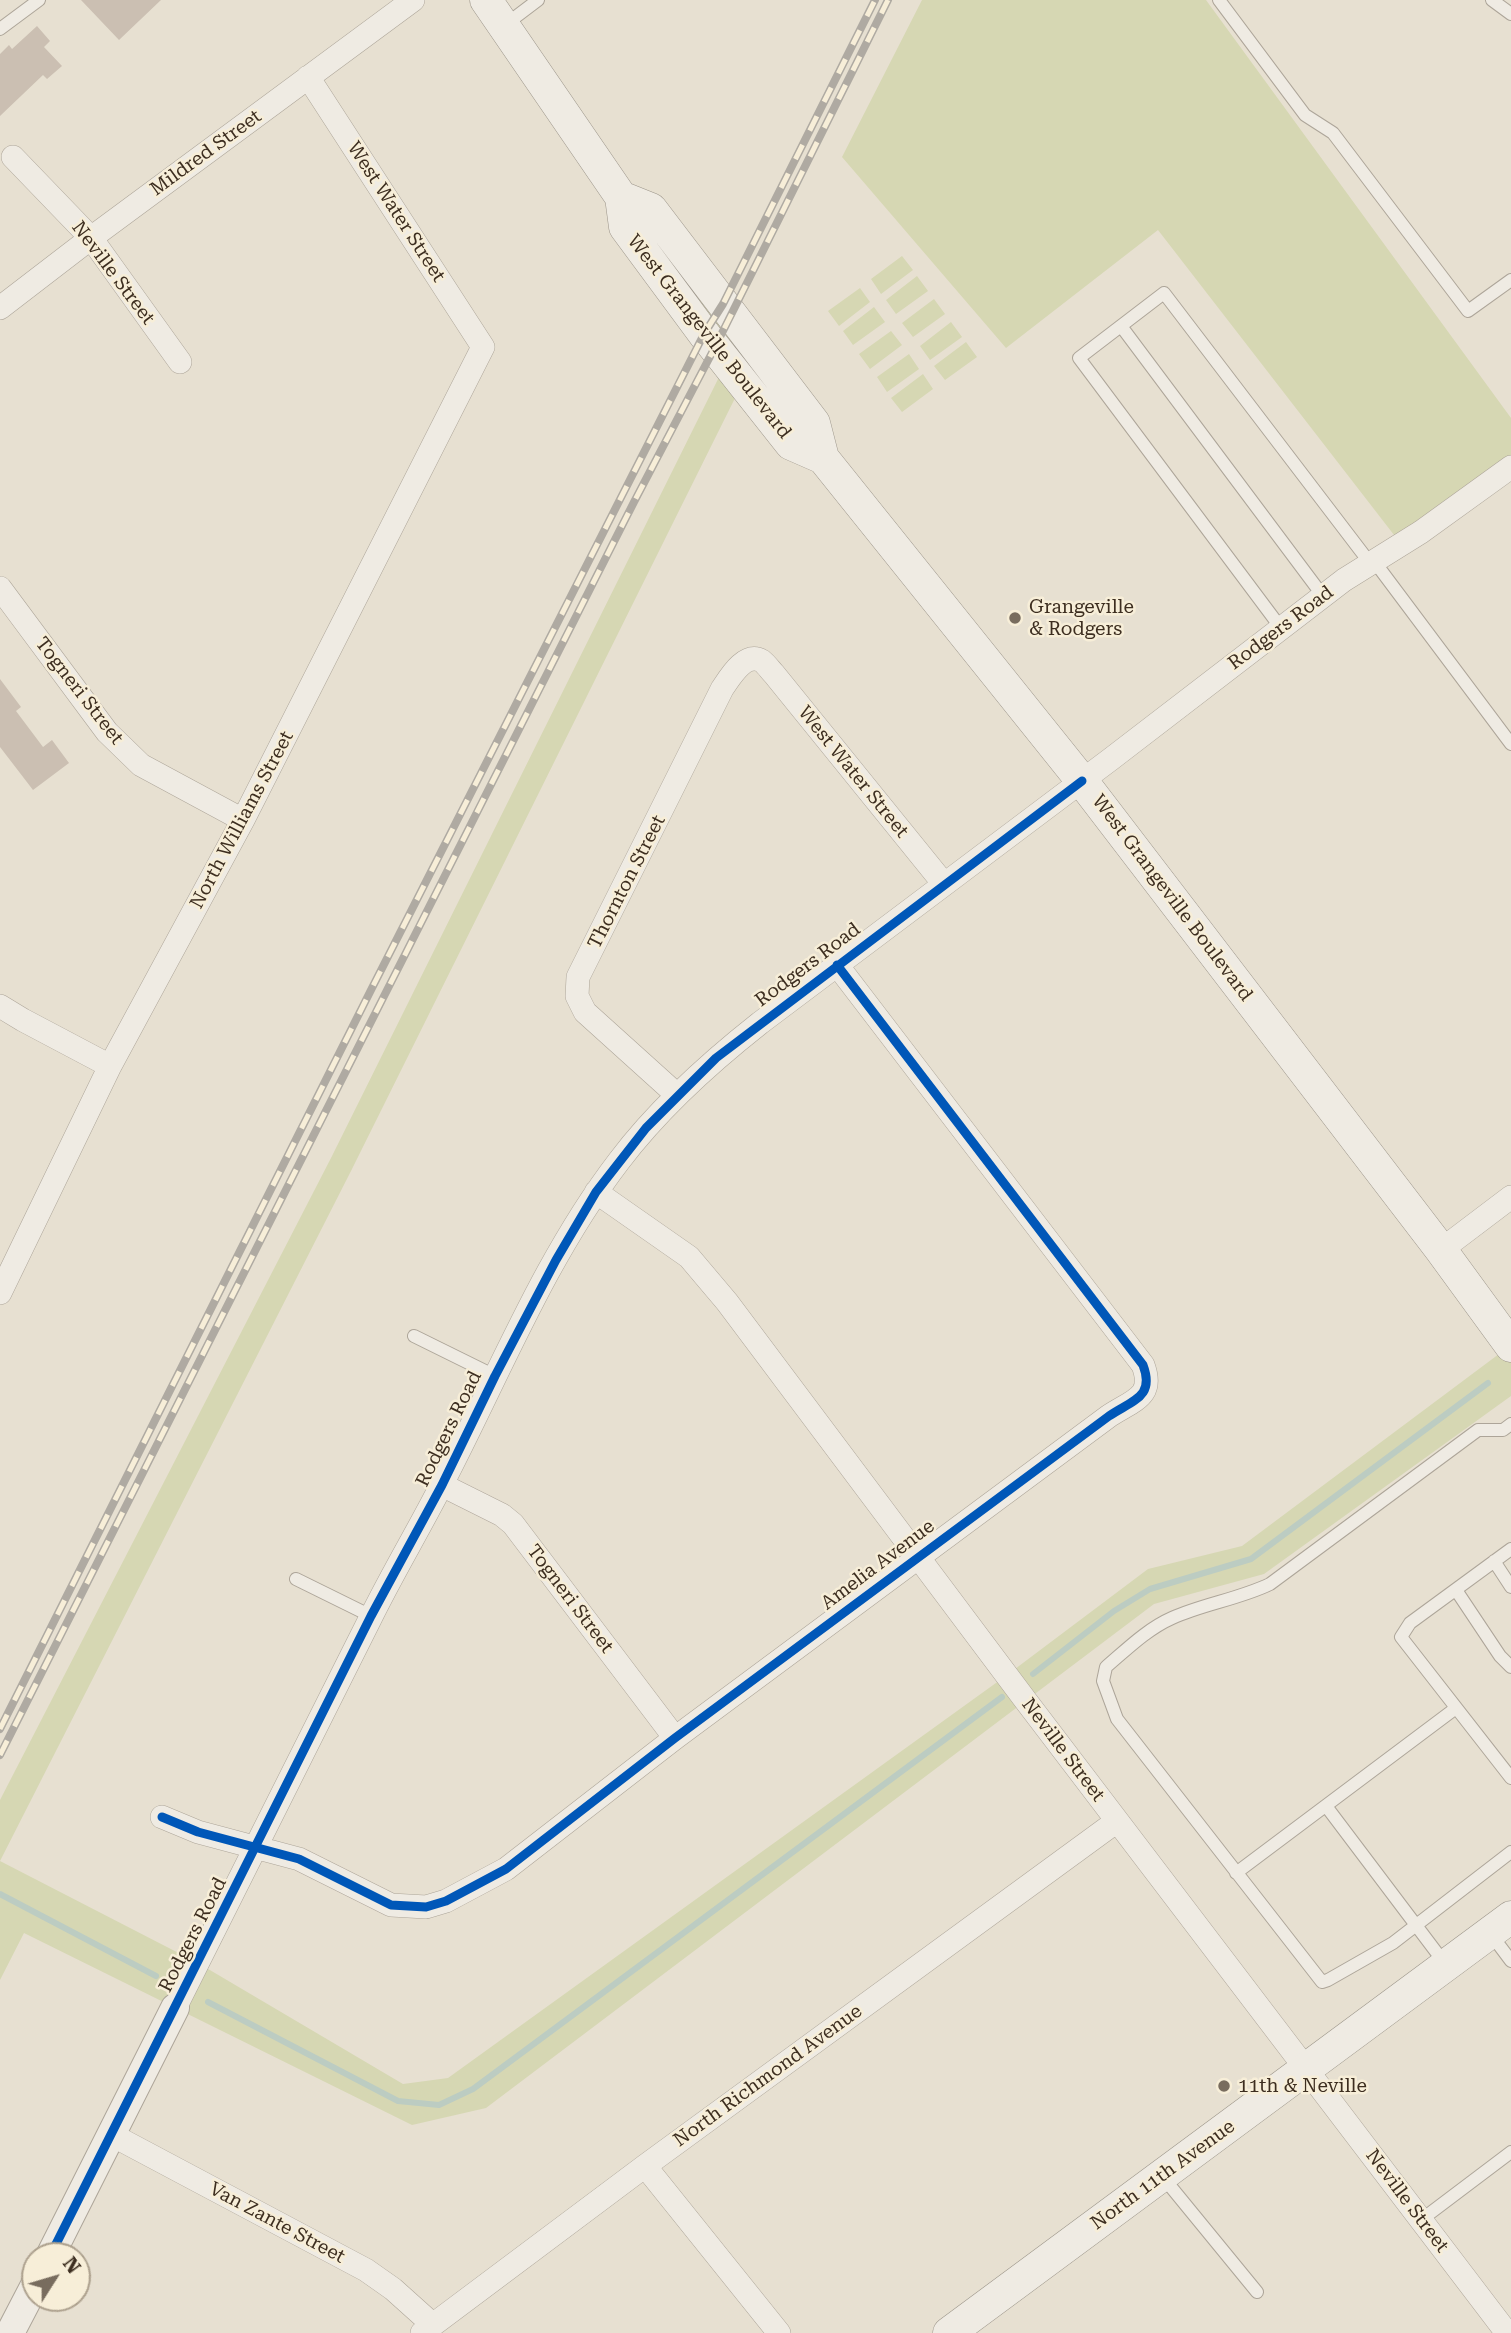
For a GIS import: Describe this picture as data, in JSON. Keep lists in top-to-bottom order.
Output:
{
  "streets": {
    "main road": ["West Grangeville Boulevard", "North 11th Avenue"],
    "street": [
      "Mildred Street",
      "West Water Street",
      "Neville Street",
      "Rodgers Road",
      "Togneri Street",
      "North Williams Street",
      "Thornton Street",
      "Amelia Avenue",
      "North Richmond Avenue",
      "Van Zante Street"
    ]
  },
  "crossings": [
    ["Mildred Street", "West Water Street"],
    ["Mildred Street", "Neville Street"],
    ["West Water Street", "Rodgers Road"],
    ["West Water Street", "North Williams Street"],
    ["West Water Street", "Thornton Street"],
    ["Neville Street", "Rodgers Road"],
    ["Neville Street", "Amelia Avenue"],
    ["Neville Street", "North Richmond Avenue"],
    ["Neville Street", "North 11th Avenue"],
    ["West Grangeville Boulevard", "Rodgers Road"],
    ["Rodgers Road", "Togneri Street"],
    ["Rodgers Road", "Thornton Street"],
    ["Rodgers Road", "Amelia Avenue"],
    ["Rodgers Road", "Van Zante Street"],
    ["Togneri Street", "North Williams Street"],
    ["Togneri Street", "Amelia Avenue"],
    ["North Richmond Avenue", "Van Zante Street"]
  ],
  "places": ["Grangeville & Rodgers", "11th & Neville"],
  "north": "top right"
}
